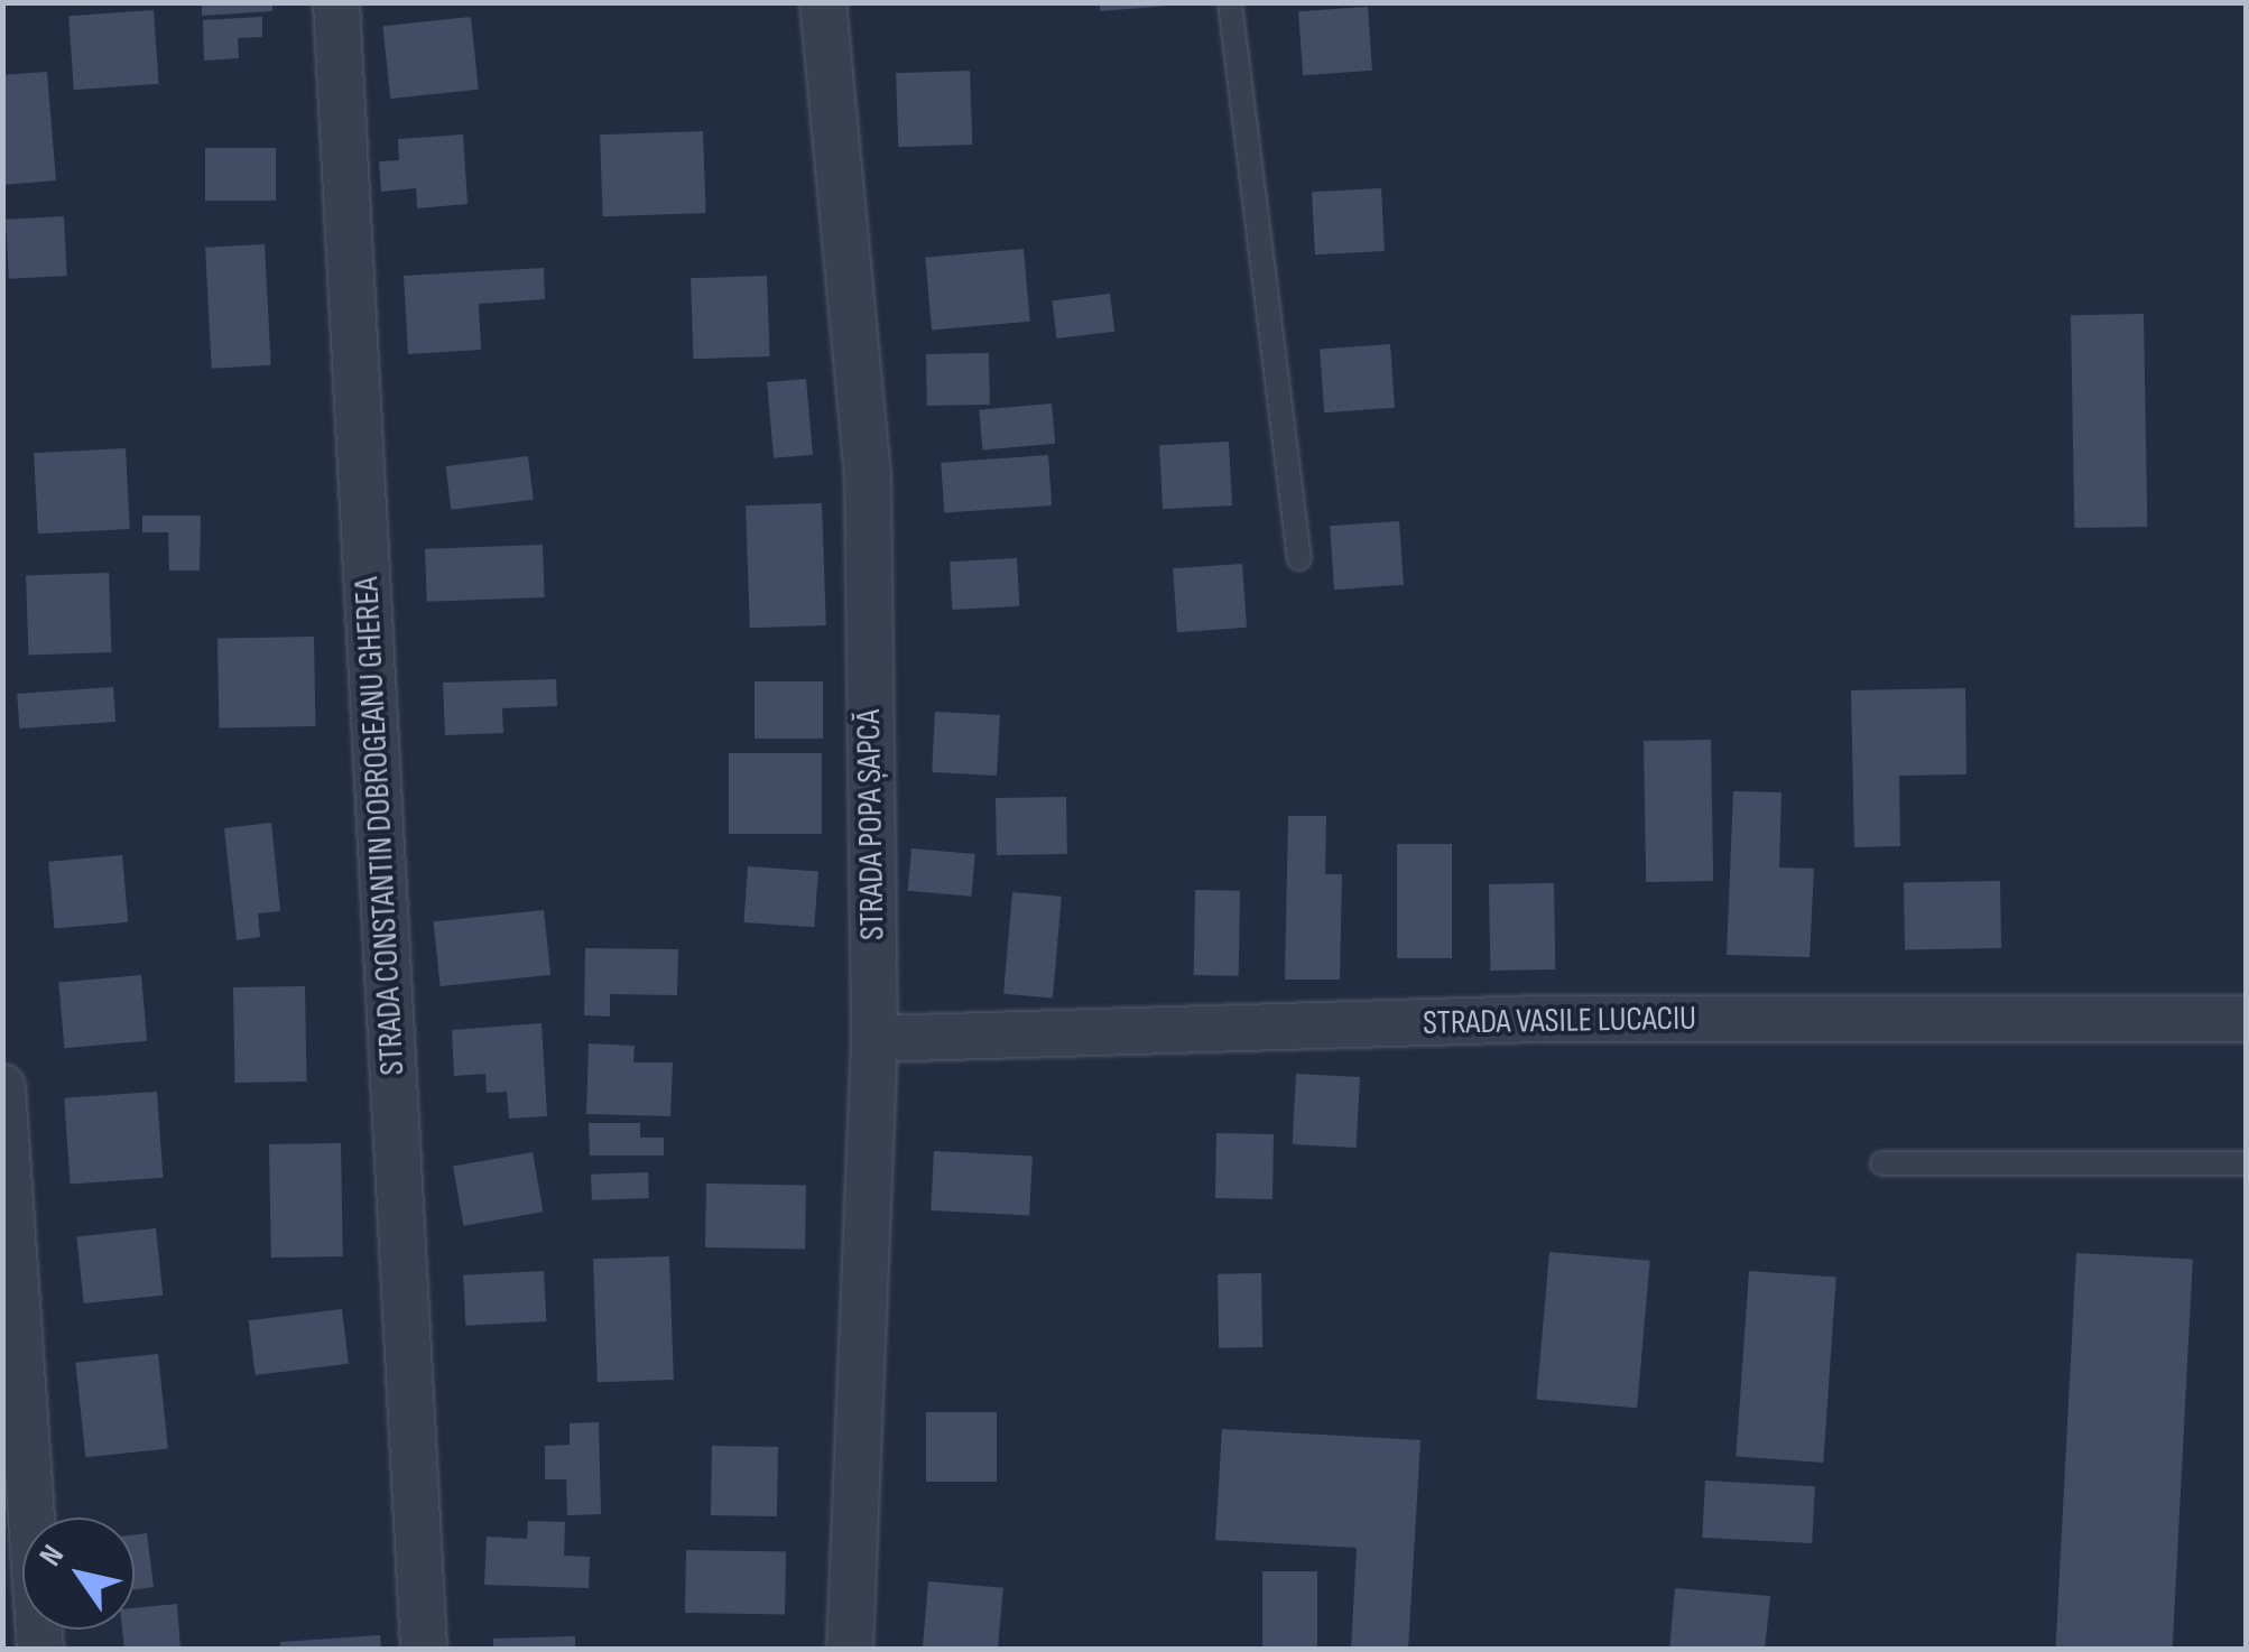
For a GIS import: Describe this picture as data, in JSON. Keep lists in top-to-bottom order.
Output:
{
  "streets": {
    "street": ["STRADA POPA ȘAPCĂ", "STRADA CONSTANTIN DOBROGEANU GHEREA", "STRADA VASILE LUCACIU"]
  },
  "crossings": [
    ["STRADA POPA ȘAPCĂ", "STRADA VASILE LUCACIU"]
  ],
  "north": "top left"
}
